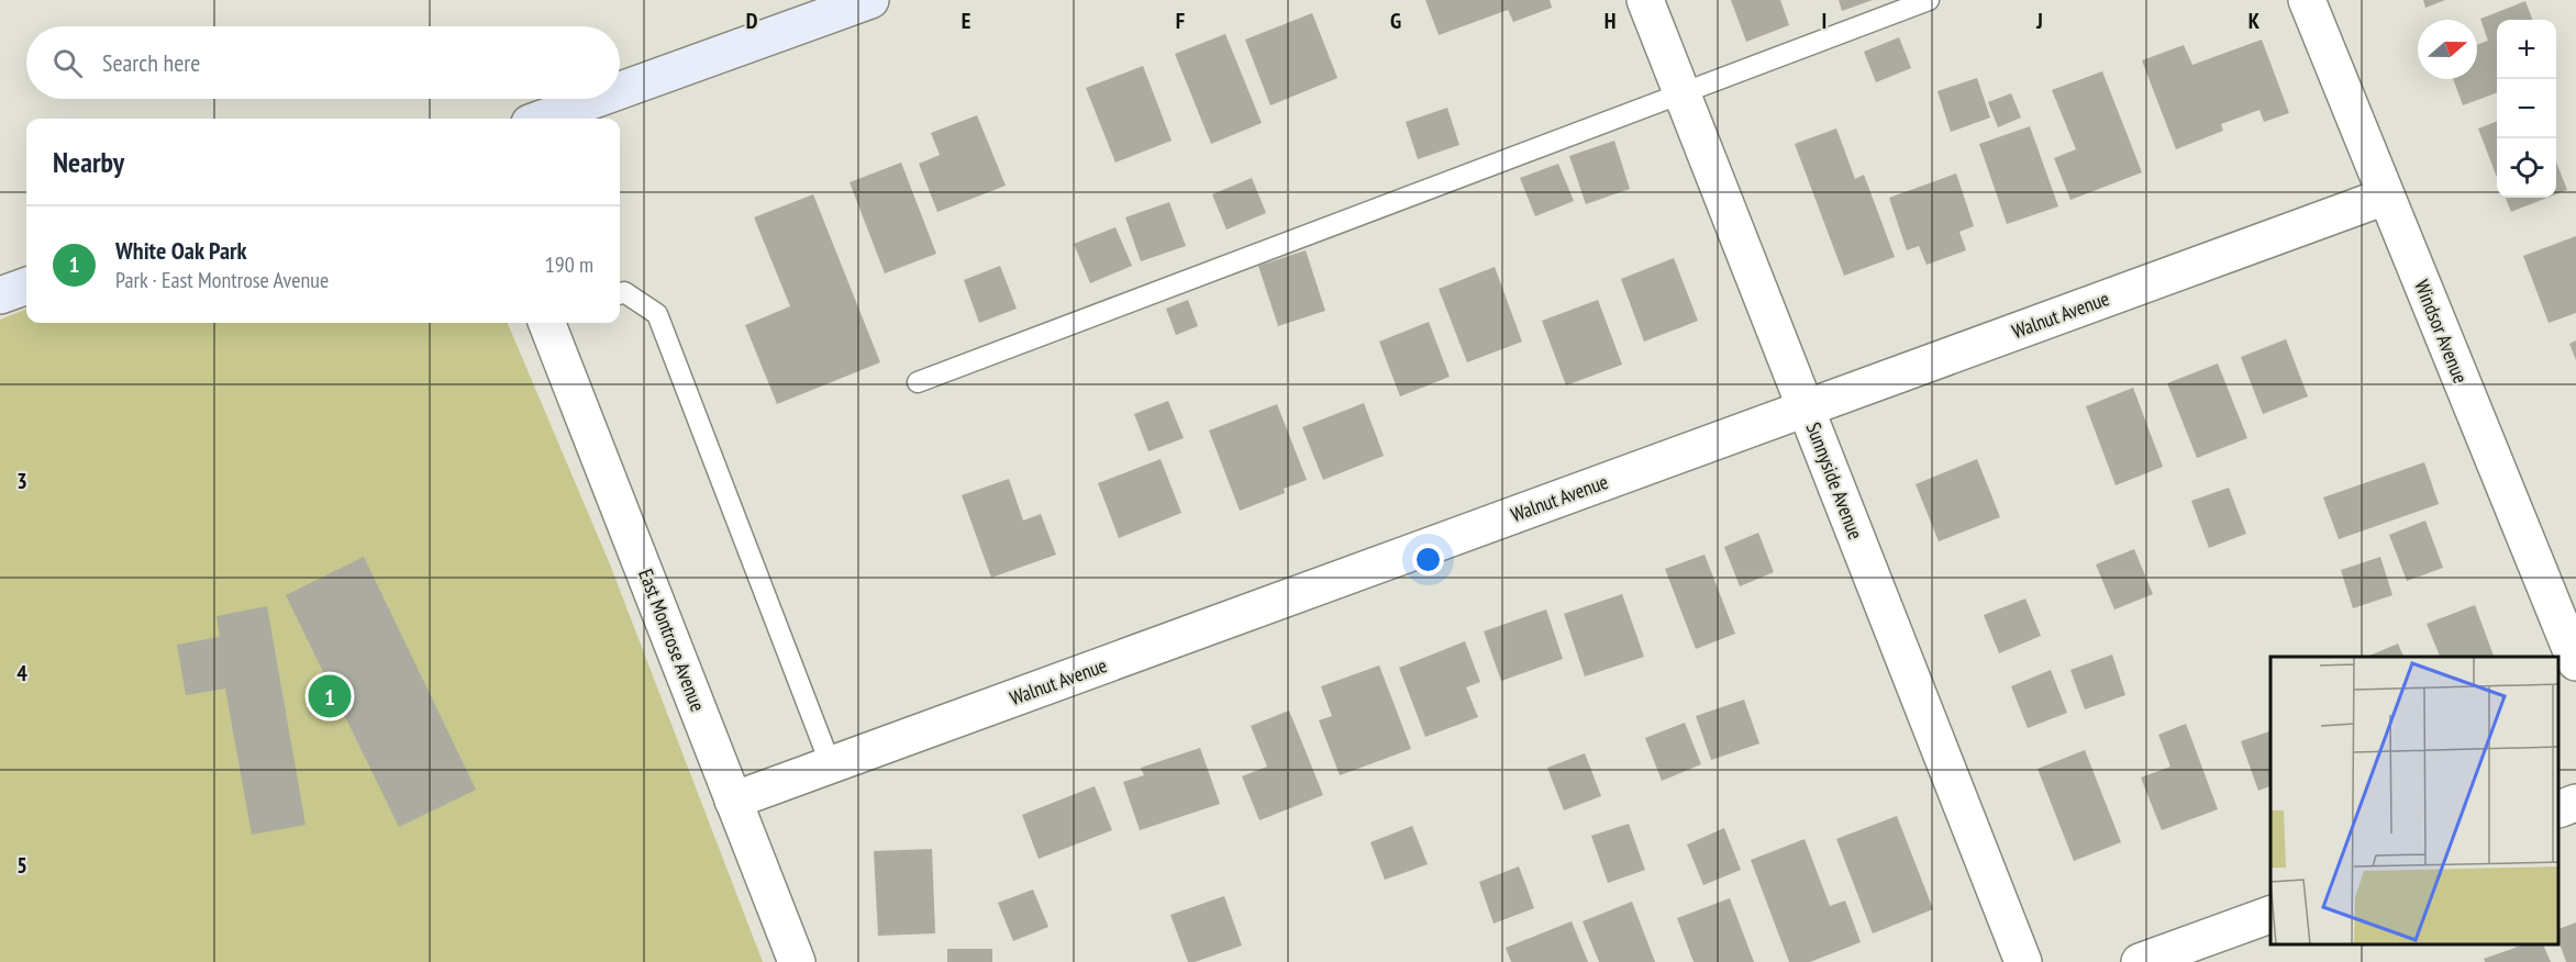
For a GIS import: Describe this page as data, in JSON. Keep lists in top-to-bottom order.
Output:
{
  "streets": {
    "street": [
      "Walnut Avenue",
      "Windsor Avenue",
      "Sunnyside Avenue",
      "East Montrose Avenue"
    ]
  },
  "crossings": [
    ["Walnut Avenue", "Windsor Avenue"],
    ["Walnut Avenue", "Sunnyside Avenue"],
    ["Walnut Avenue", "East Montrose Avenue"]
  ],
  "north": "right",
  "page": {
    "map_buttons": ["+", "−"],
    "search": "Search here",
    "heading": "Nearby",
    "list": [
      {
        "mark": "1",
        "name": "White Oak Park",
        "note": "Park · East Montrose Avenue",
        "value": "190 m"
      }
    ],
    "pins": "1"
  },
  "grid": {
    "columns": [
      "D",
      "E",
      "F",
      "G",
      "H",
      "I",
      "J",
      "K"
    ],
    "rows": ["3", "4", "5"]
  }
}
